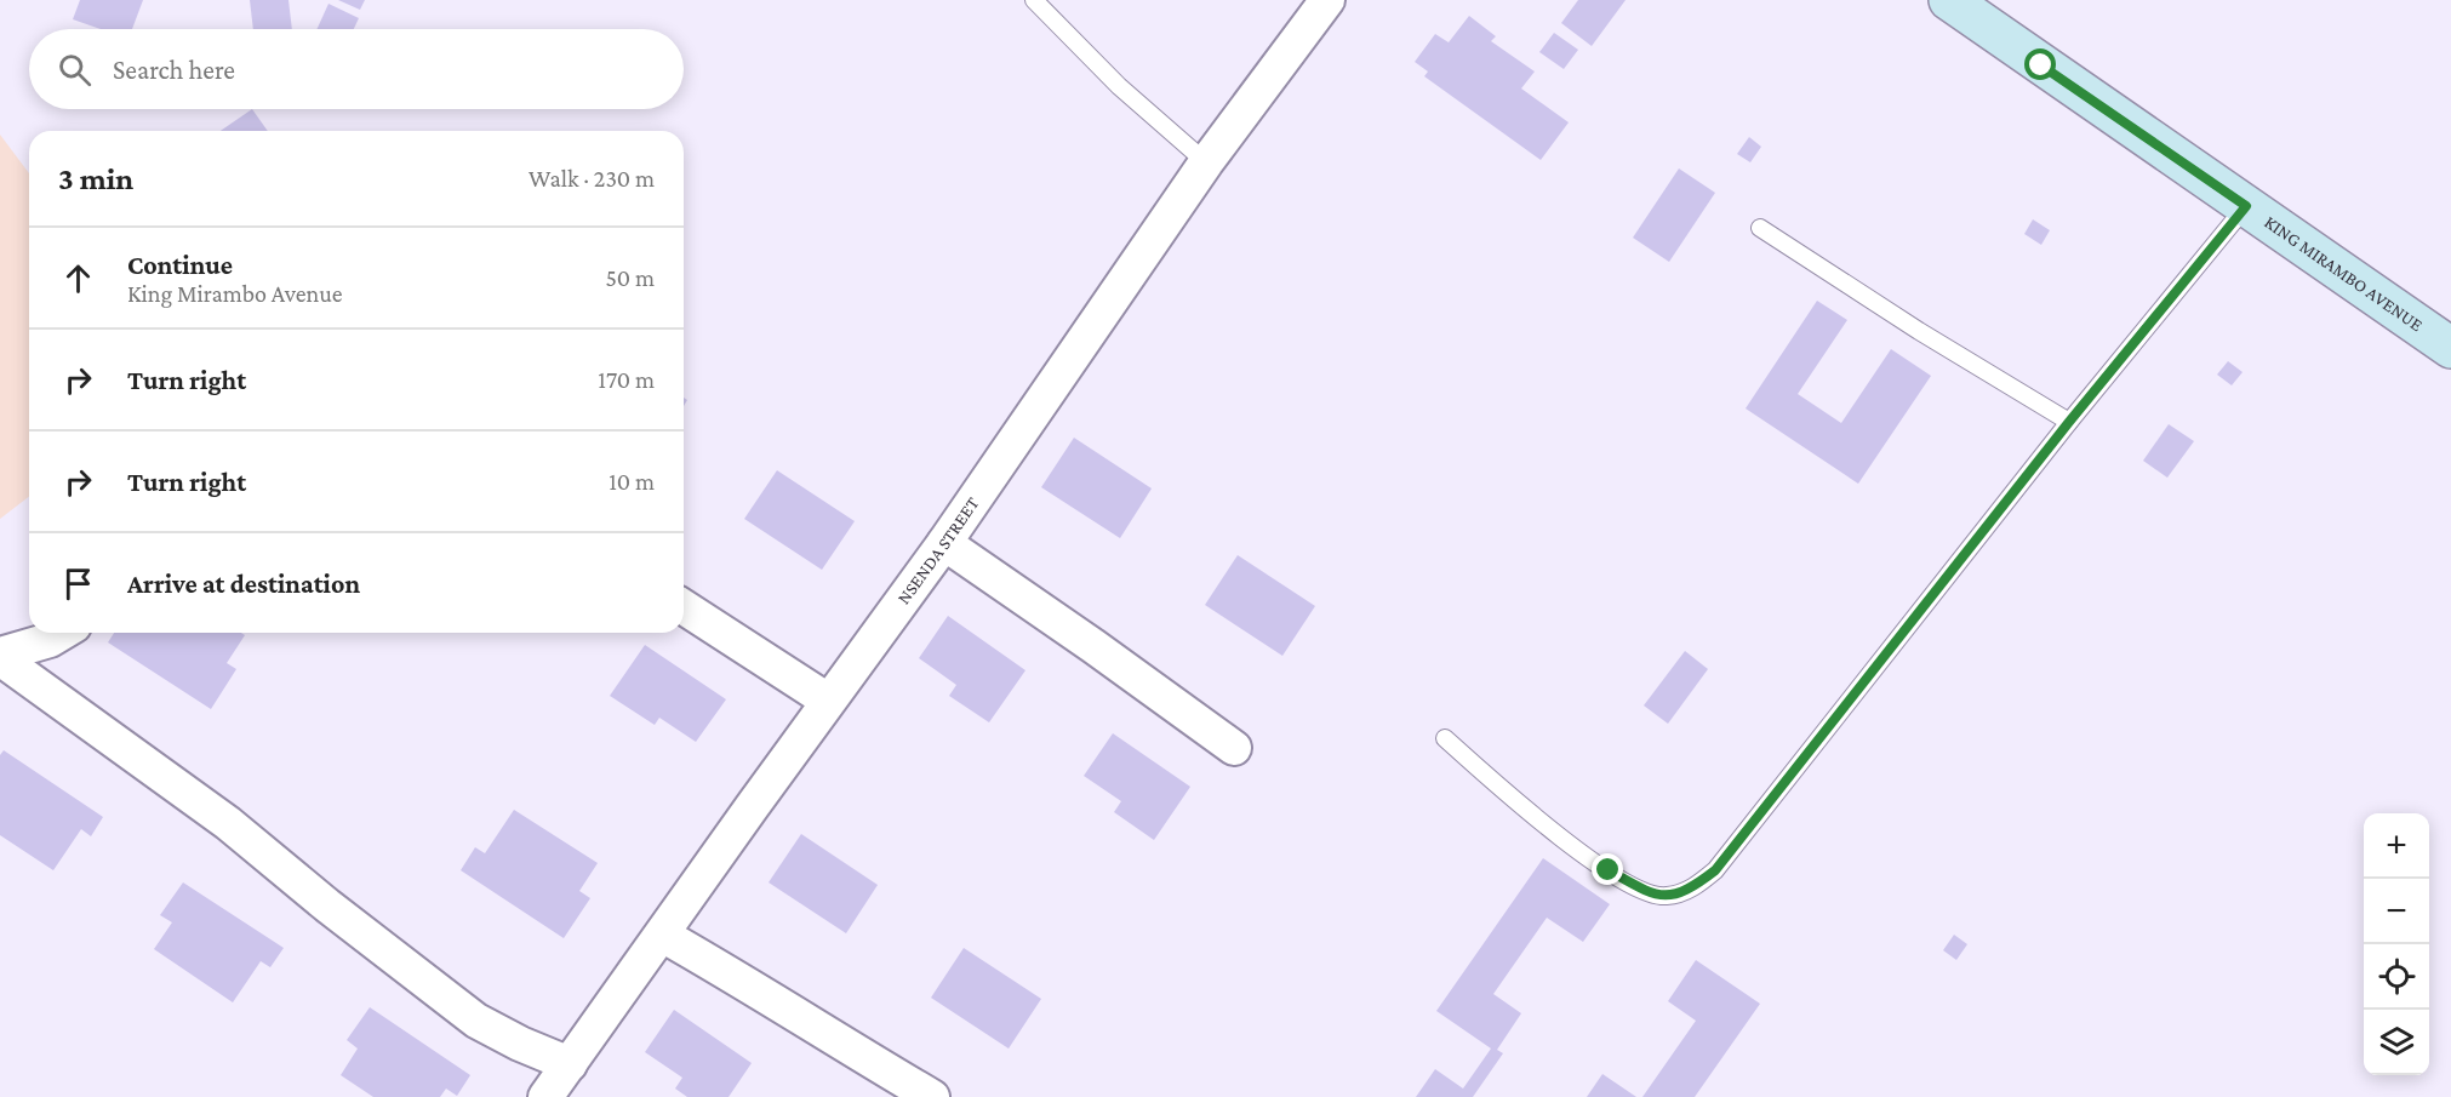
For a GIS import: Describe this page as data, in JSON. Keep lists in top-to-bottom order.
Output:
{
  "streets": {
    "main road": ["KING MIRAMBO AVENUE"],
    "street": ["NSENDA STREET"]
  },
  "page": {
    "search": "Search here",
    "heading": ["3 min", "Walk · 230 m"],
    "list": [
      ["Continue", "King Mirambo Avenue", "50 m"],
      ["Turn right", "170 m"],
      ["Turn right", "10 m"],
      "Arrive at destination"
    ],
    "map_buttons": ["+", "−"]
  }
}
